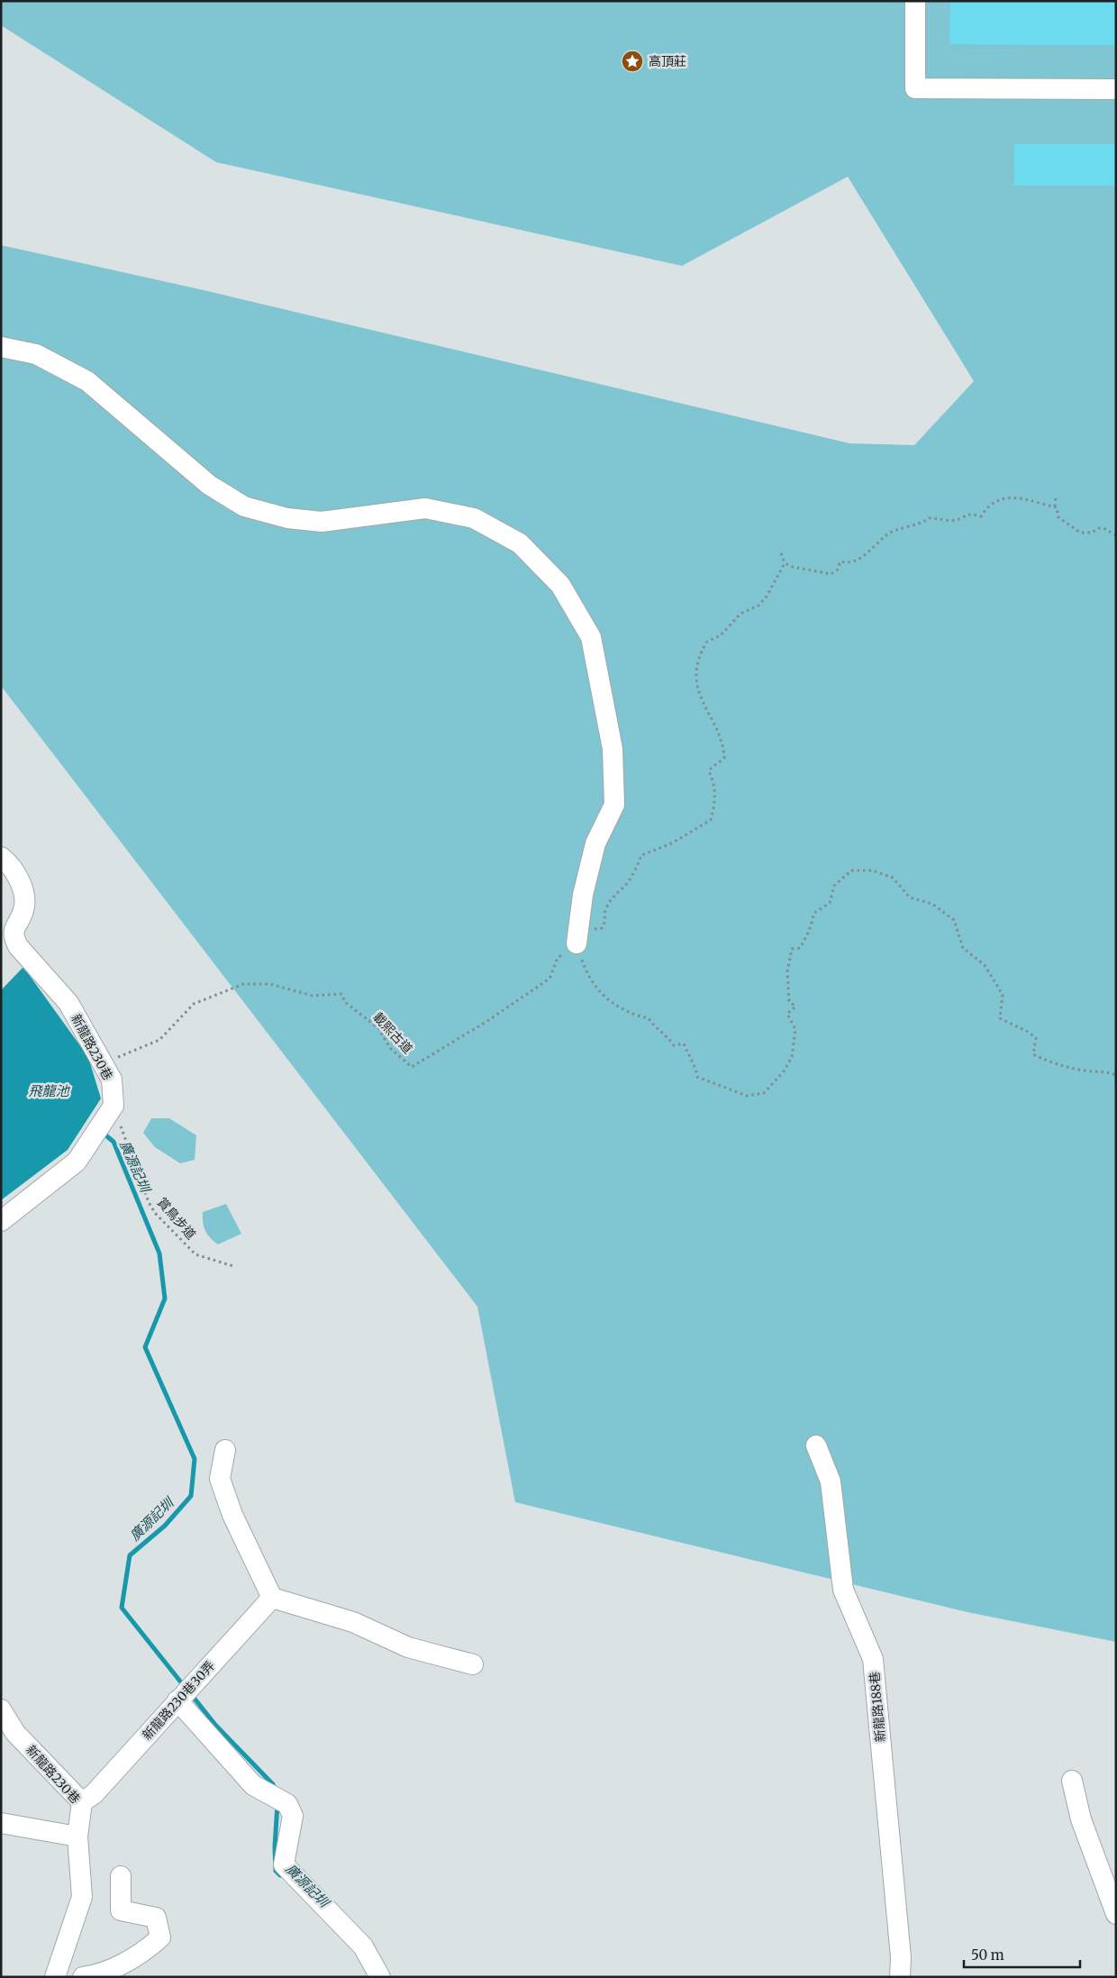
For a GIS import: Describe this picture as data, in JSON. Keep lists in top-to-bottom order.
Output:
{
  "streets": {
    "lane": ["新龍路230巷", "新龍路230巷30弄", "新龍路188巷"],
    "path": ["載熙古道", "賞鳥步道"]
  },
  "crossings": [
    ["載熙古道", "新龍路230巷"],
    ["新龍路230巷", "賞鳥步道"],
    ["新龍路230巷", "新龍路230巷30弄"]
  ],
  "water": ["飛龍池", "廣源記圳"],
  "places": {
    "place": ["高頂莊"]
  },
  "scale_bar": "50 m"
}
